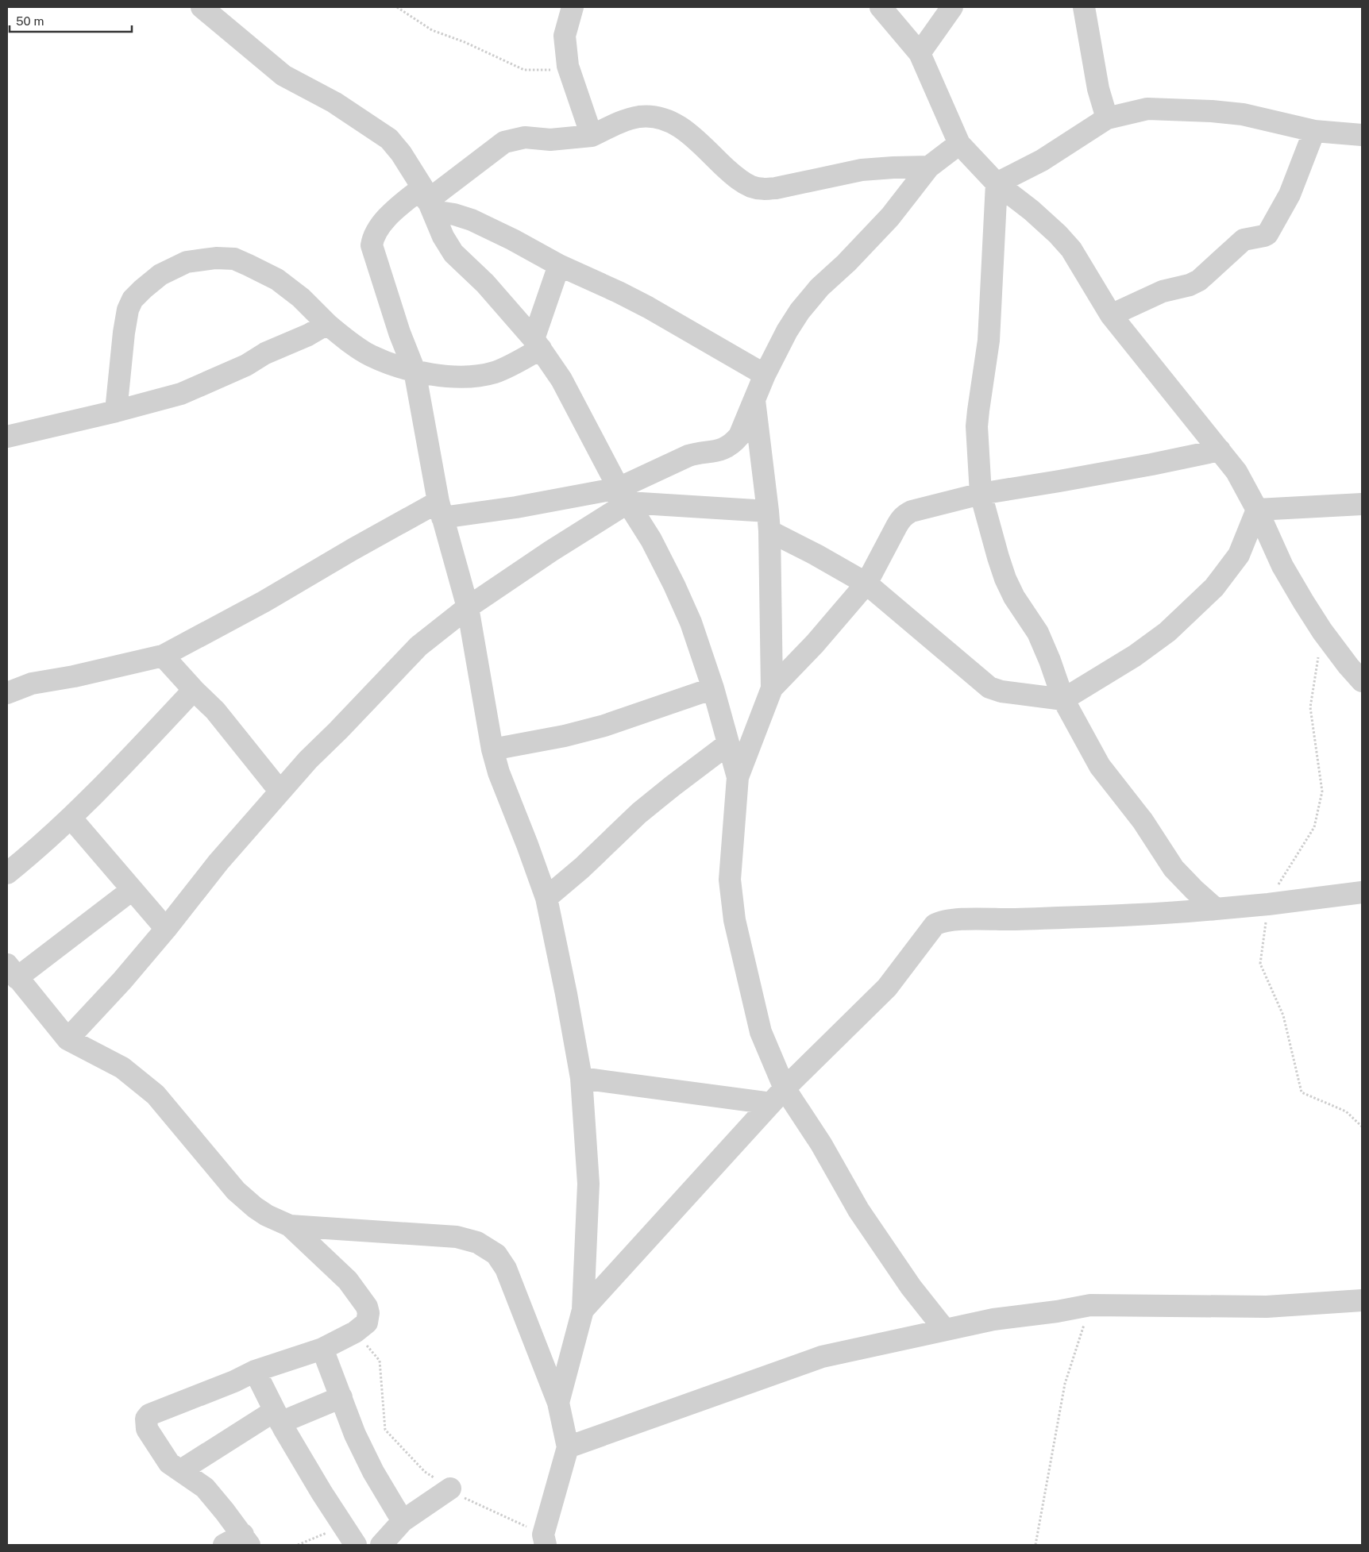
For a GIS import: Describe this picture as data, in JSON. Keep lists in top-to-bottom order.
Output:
{
  "scale_bar": "50 m"
}
